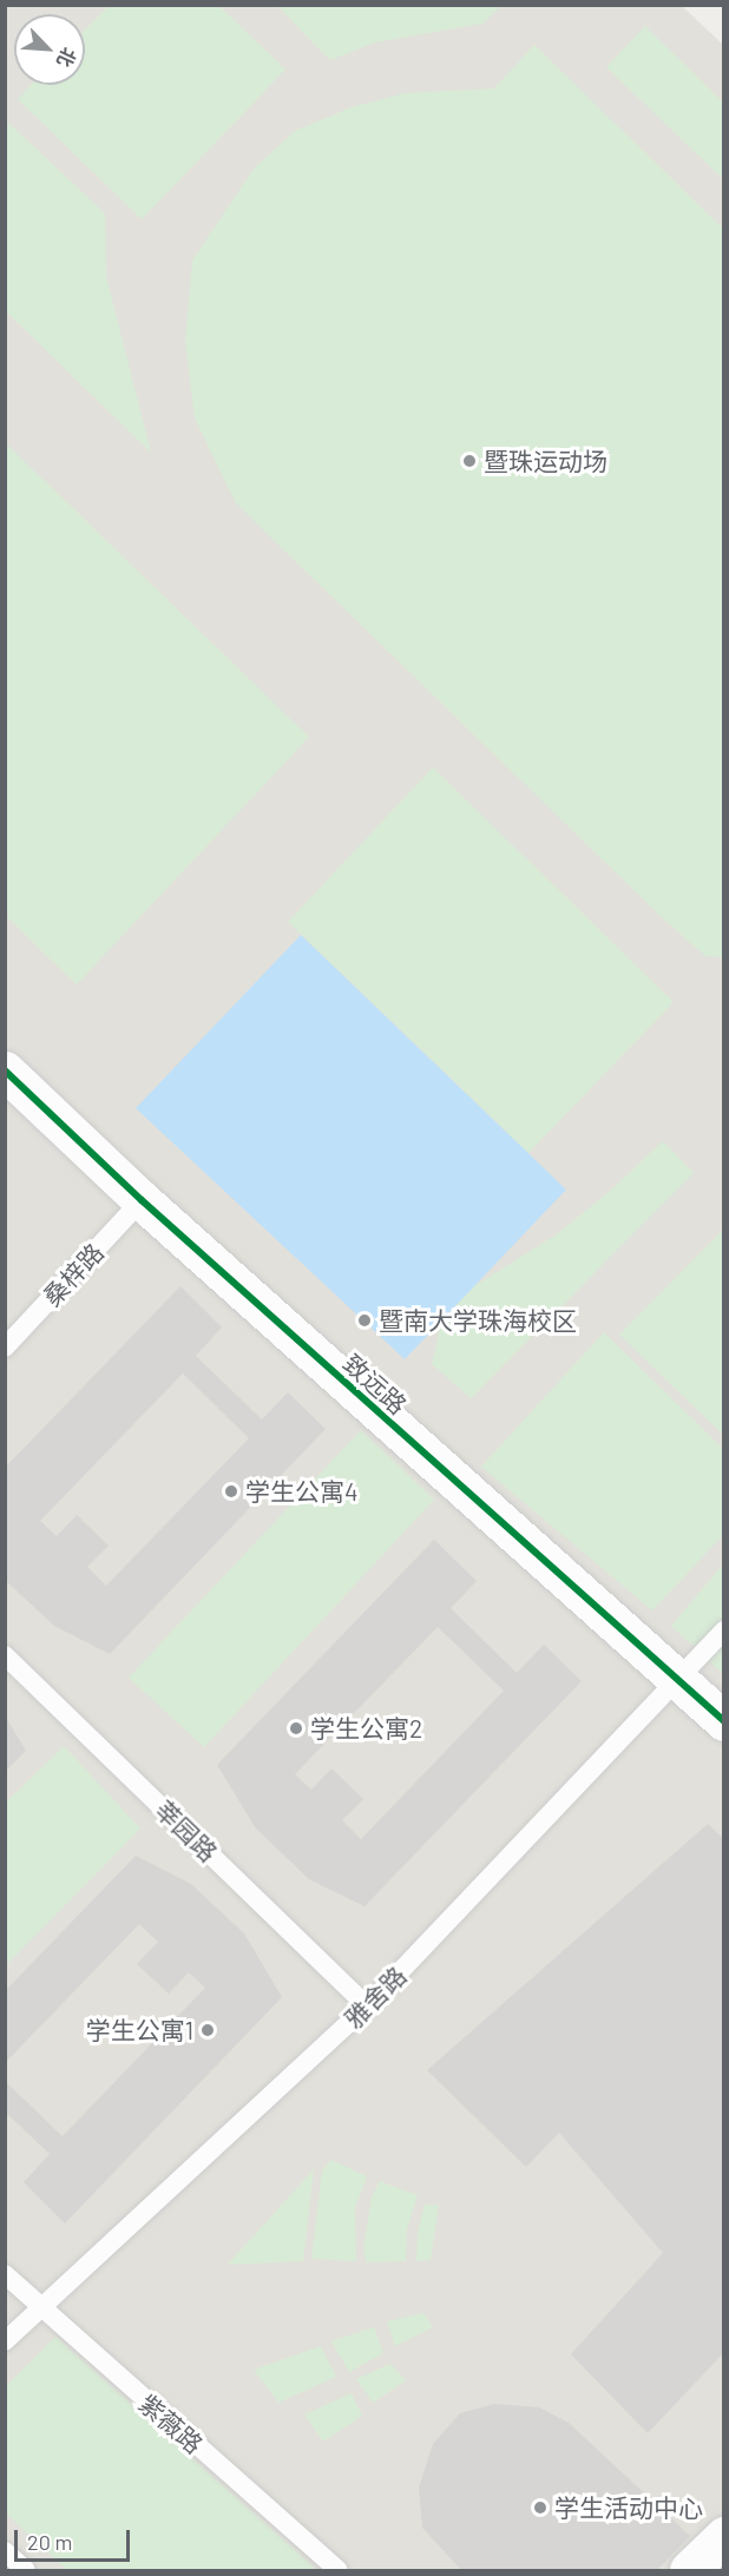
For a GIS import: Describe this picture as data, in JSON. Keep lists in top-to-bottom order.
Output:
{
  "streets": {
    "street": ["致远路"],
    "lane": [
      "桑梓路",
      "莘园路",
      "雅舍路",
      "紫薇路"
    ]
  },
  "crossings": [
    ["桑梓路", "致远路"],
    ["致远路", "雅舍路"],
    ["莘园路", "雅舍路"],
    ["雅舍路", "紫薇路"]
  ],
  "places": [
    "暨珠运动场",
    "暨南大学珠海校区",
    "学生公寓4",
    "学生公寓2",
    "学生公寓1",
    "学生活动中心"
  ],
  "scale_bar": "20 m",
  "north": "bottom right"
}
